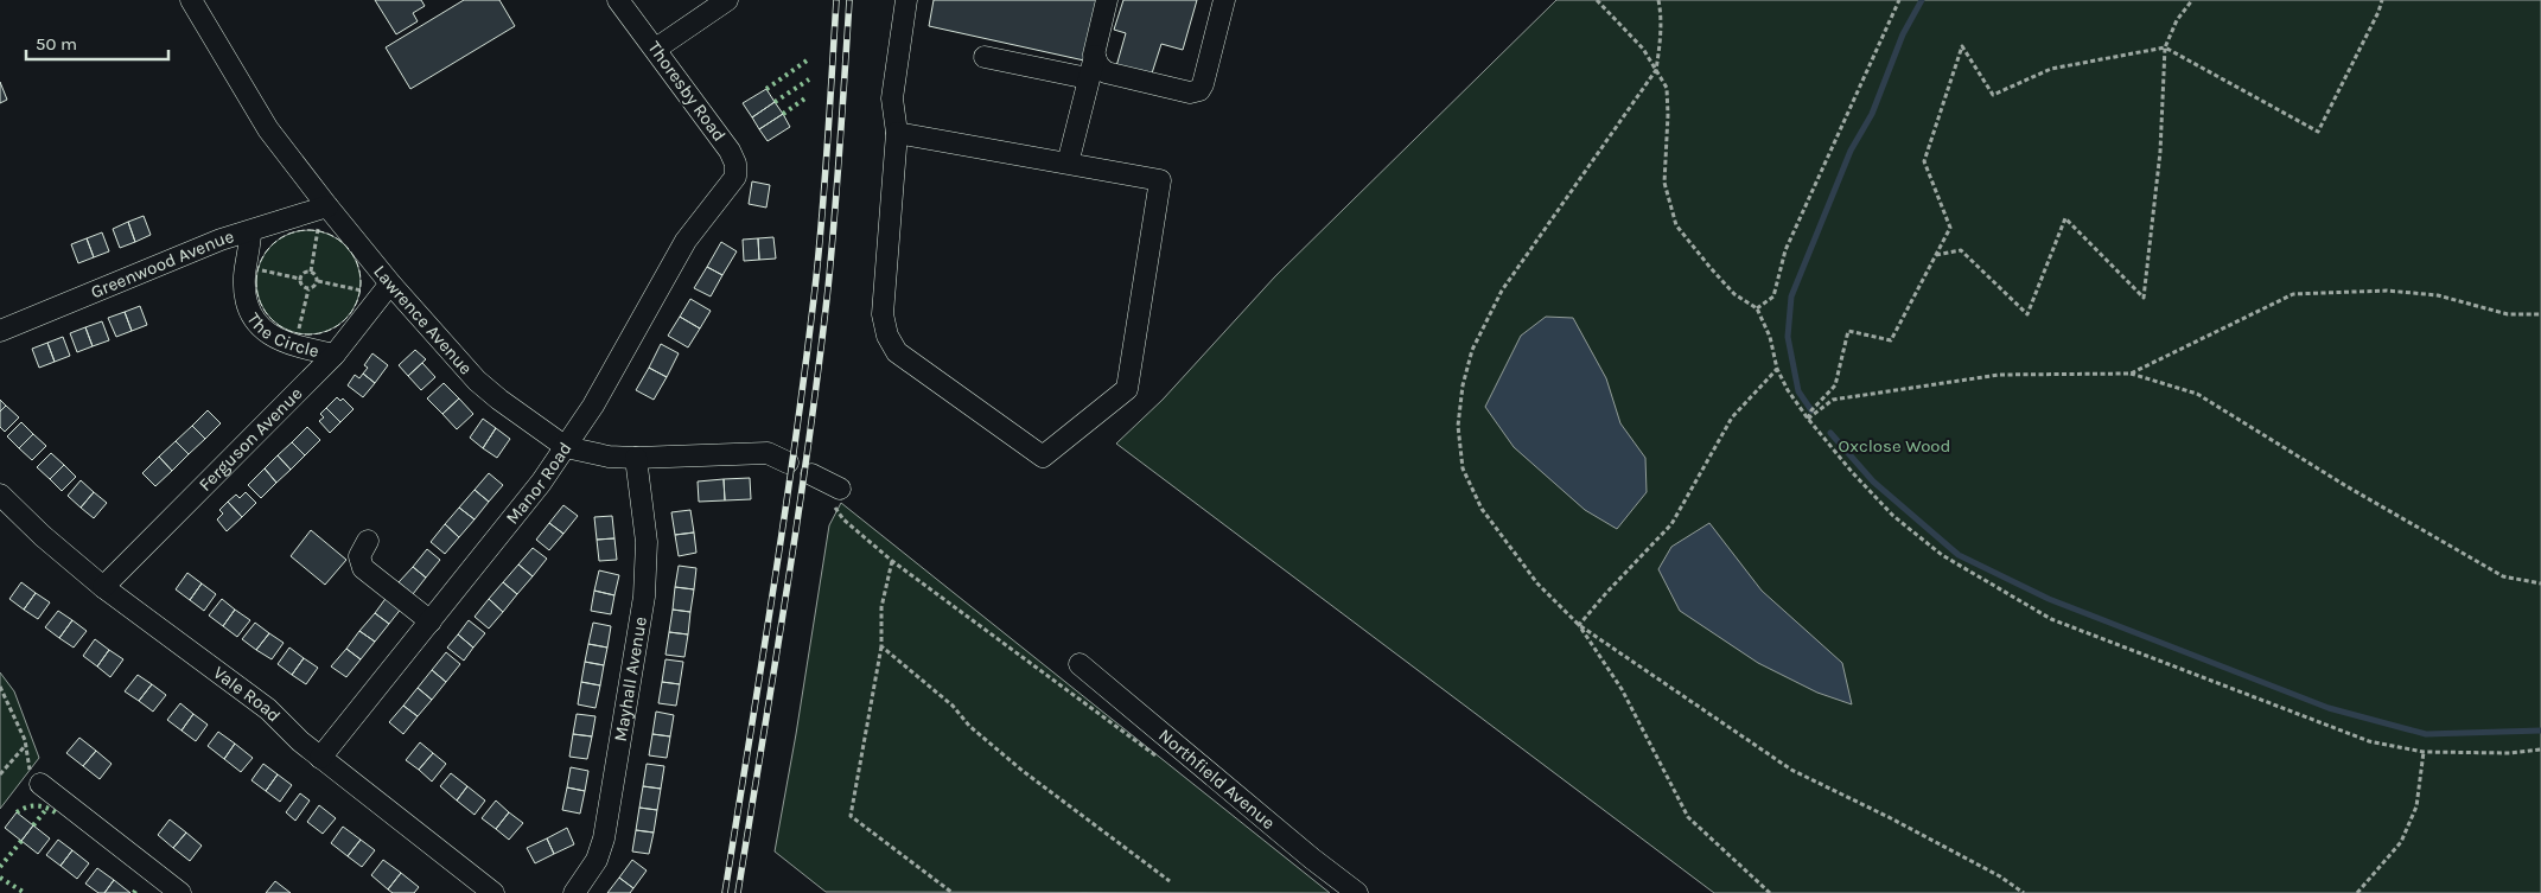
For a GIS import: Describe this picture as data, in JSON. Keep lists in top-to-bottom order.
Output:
{
  "streets": {
    "street": [
      "Thoresby Road",
      "Greenwood Avenue",
      "Lawrence Avenue",
      "The Circle",
      "Ferguson Avenue",
      "Manor Road",
      "Mayhall Avenue",
      "Vale Road",
      "Northfield Avenue"
    ]
  },
  "crossings": [
    ["Thoresby Road", "Manor Road"],
    ["Greenwood Avenue", "Lawrence Avenue"],
    ["Greenwood Avenue", "The Circle"],
    ["Lawrence Avenue", "Ferguson Avenue"],
    ["Lawrence Avenue", "Manor Road"],
    ["Lawrence Avenue", "Mayhall Avenue"],
    ["The Circle", "Ferguson Avenue"],
    ["Ferguson Avenue", "Vale Road"],
    ["Manor Road", "Vale Road"]
  ],
  "parks": ["Oxclose Wood"],
  "scale_bar": "50 m"
}
